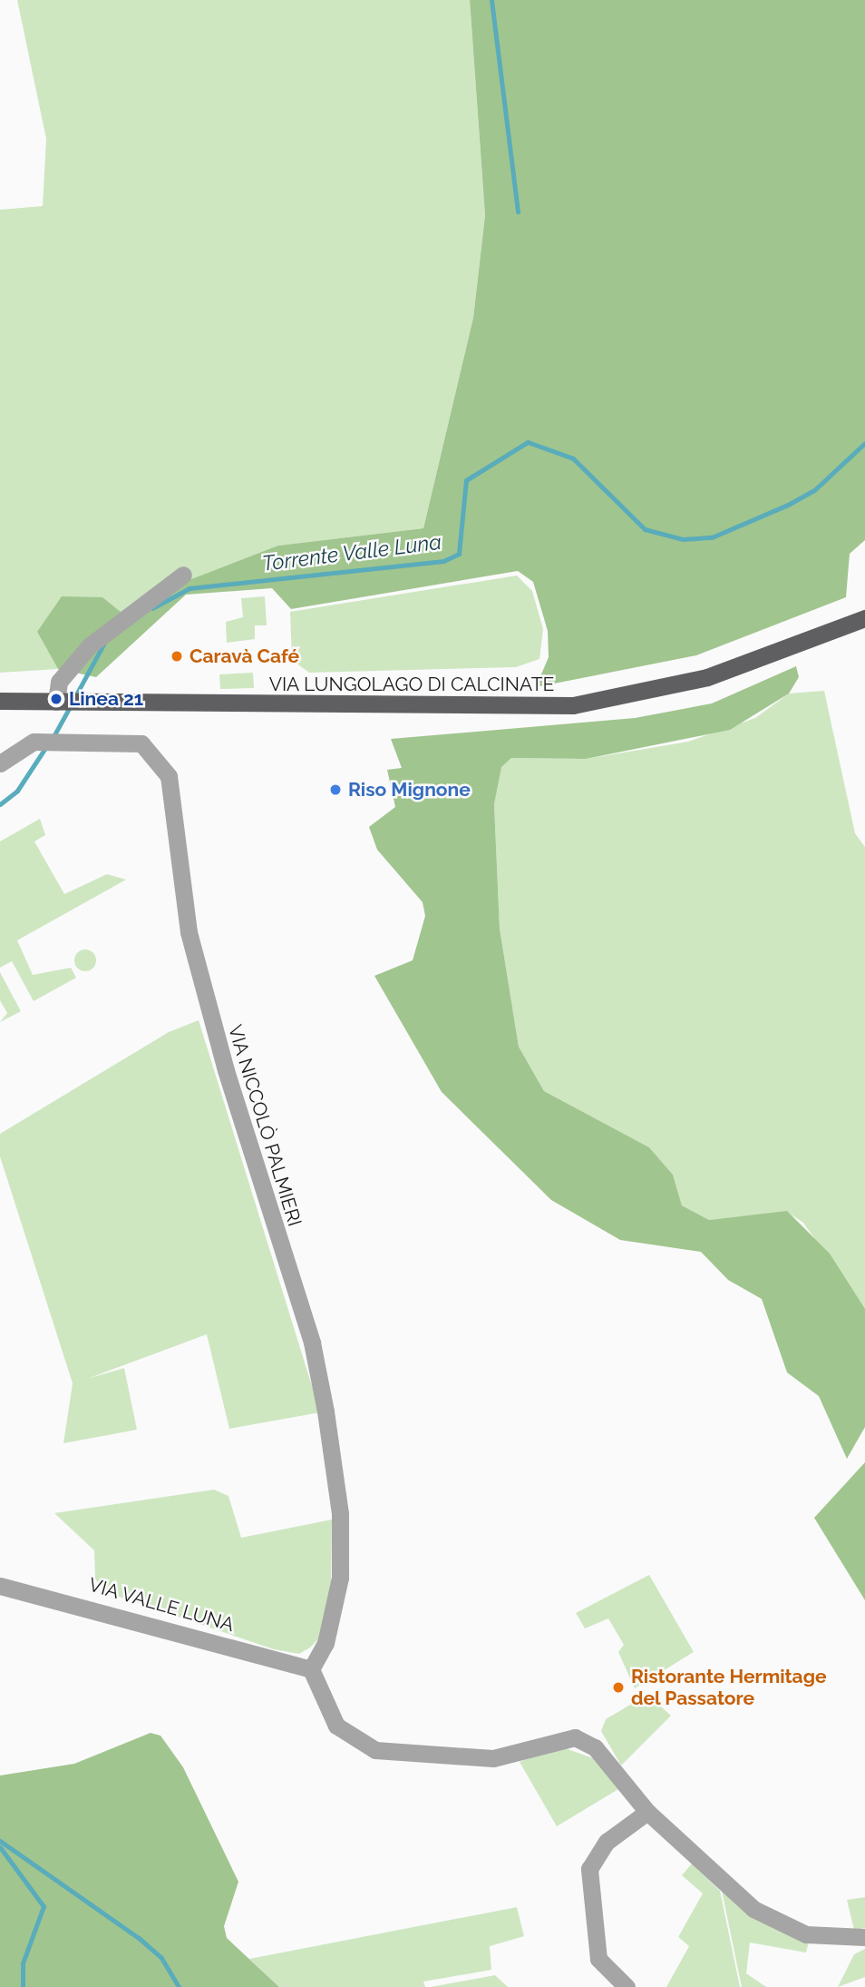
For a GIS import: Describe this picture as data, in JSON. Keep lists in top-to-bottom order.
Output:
{
  "streets": {
    "main road": ["VIA LUNGOLAGO DI CALCINATE"],
    "street": ["VIA NICCOLÒ PALMIERI", "VIA VALLE LUNA"]
  },
  "crossings": [
    ["VIA NICCOLÒ PALMIERI", "VIA VALLE LUNA"]
  ],
  "water": ["Torrente Valle Luna"],
  "places": [
    "Caravà Café",
    "Linea 21",
    "Riso Mignone",
    "Ristorante Hermitage del Passatore"
  ]
}
